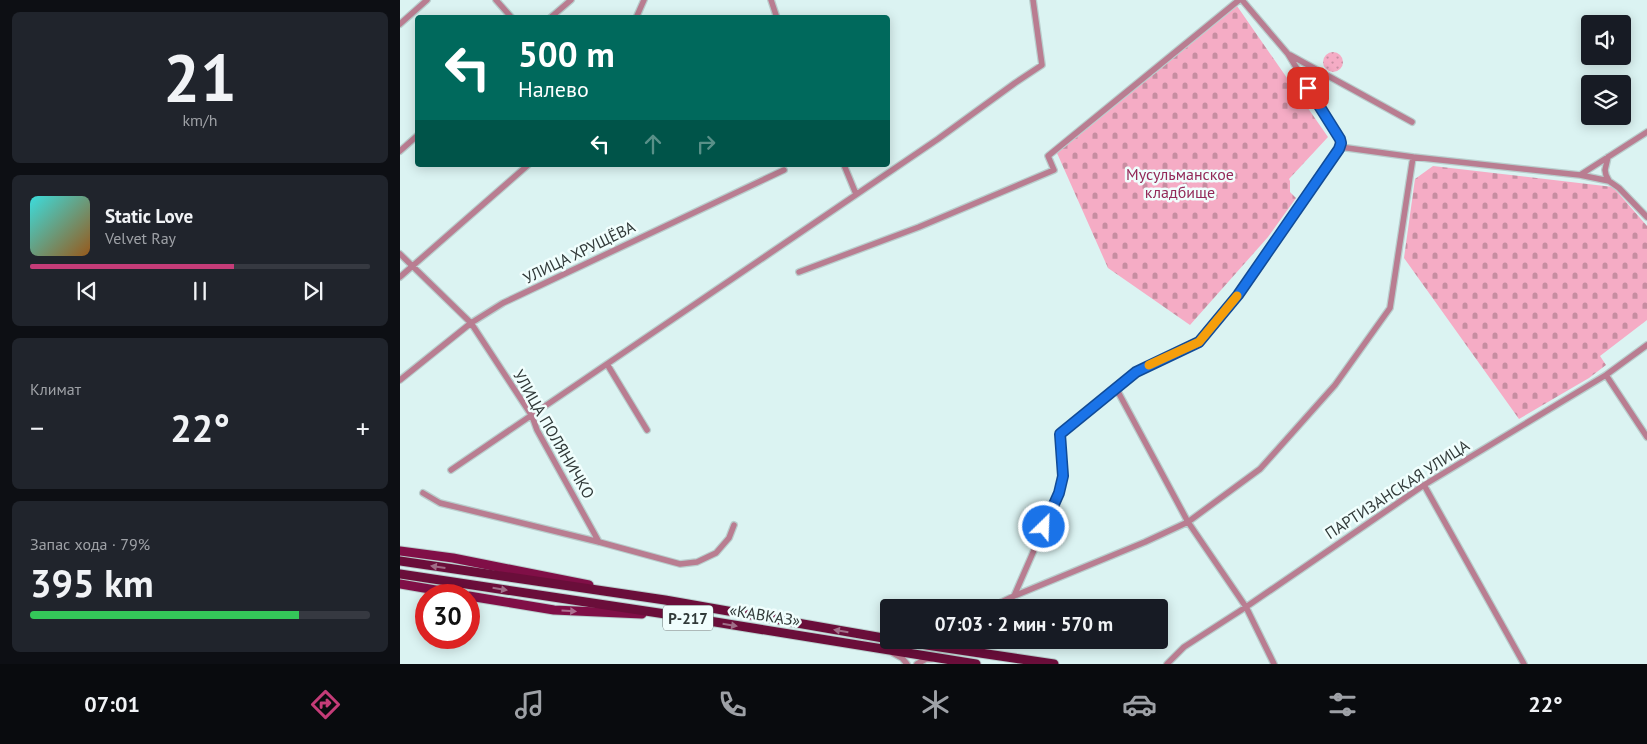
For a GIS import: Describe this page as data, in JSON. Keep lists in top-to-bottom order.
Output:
{
  "streets": {
    "highway": ["«КАВКАЗ»", "Р-217"],
    "street": ["УЛИЦА ХРУЩЁВА", "УЛИЦА ПОЛЯНИЧКО", "ПАРТИЗАНСКАЯ УЛИЦА"]
  },
  "crossings": [
    ["УЛИЦА ХРУЩЁВА", "УЛИЦА ПОЛЯНИЧКО"],
    ["«КАВКАЗ»", "Р-217"]
  ],
  "parks": ["Мусульманское кладбище"],
  "page": {
    "tile": [
      ["21", "km/h"],
      "Климат",
      ["Запас хода · 79%", "395 km"]
    ],
    "turn": ["500 m", "Налево"],
    "song": ["Static Love", "Velvet Ray"],
    "heat": ["−", "22°", "+"],
    "limit": "30",
    "trip": "07:03 · 2 мин · 570 m",
    "tabs": ["07:01", "22°"]
  }
}
